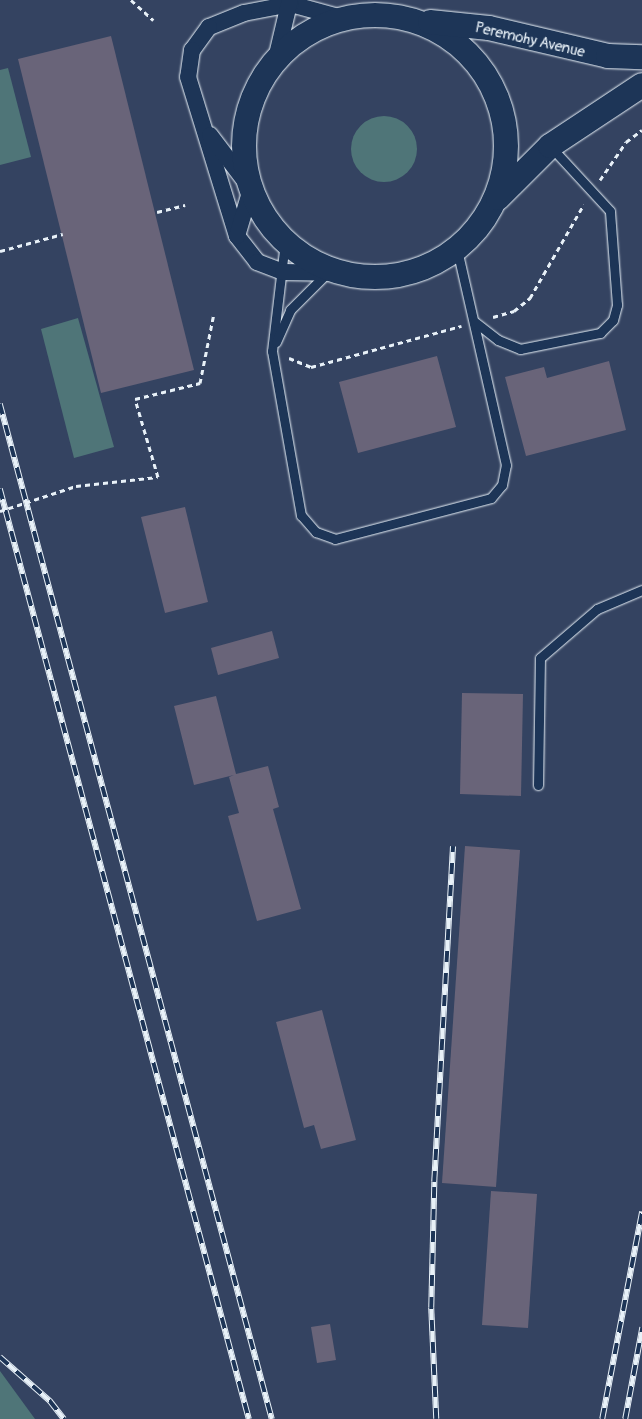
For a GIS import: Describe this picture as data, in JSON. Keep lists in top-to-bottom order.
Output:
{
  "streets": {
    "main road": ["Peremohy Avenue"]
  }
}
